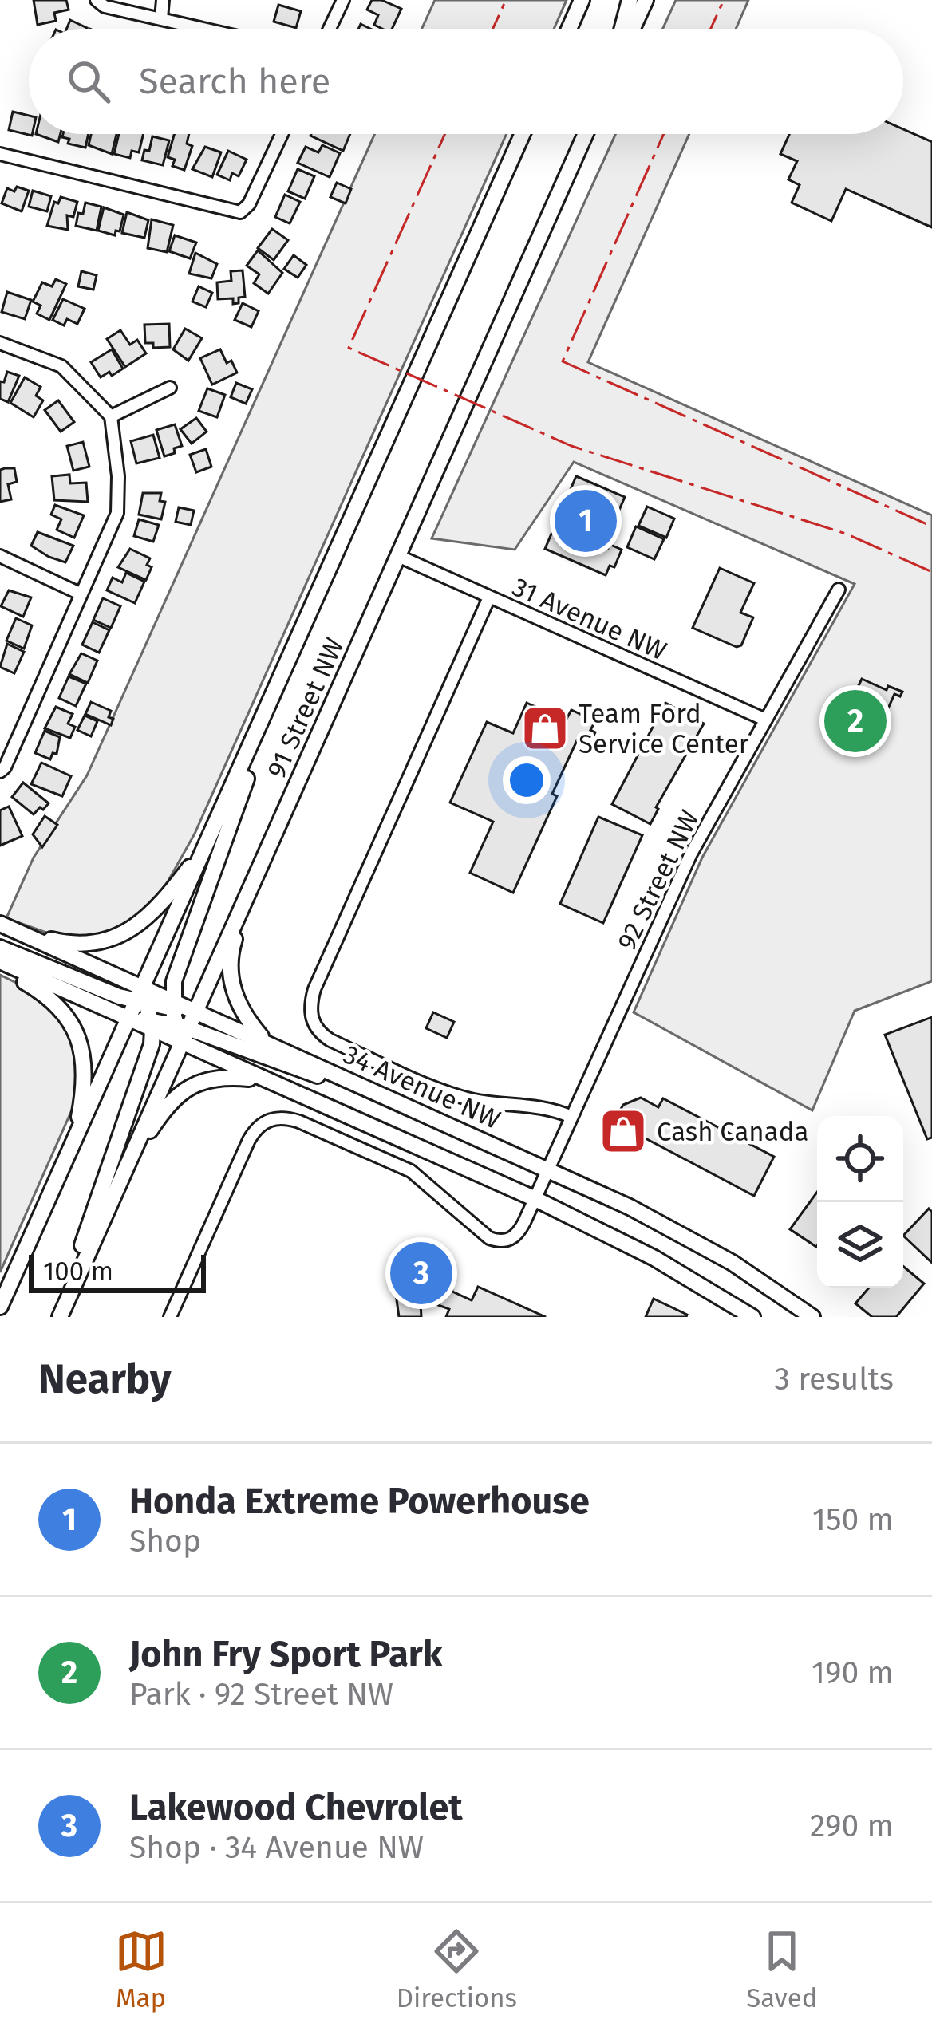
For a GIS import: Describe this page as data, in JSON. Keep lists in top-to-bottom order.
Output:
{
  "streets": {
    "main road": ["91 Street NW", "34 Avenue NW"],
    "street": ["31 Avenue NW", "92 Street NW"]
  },
  "crossings": [
    ["31 Avenue NW", "91 Street NW"],
    ["31 Avenue NW", "92 Street NW"],
    ["31 Avenue NW", "34 Avenue NW"],
    ["91 Street NW", "34 Avenue NW"],
    ["92 Street NW", "34 Avenue NW"]
  ],
  "places": {
    "shop": ["Team Ford Service Center", "Cash Canada"]
  },
  "scale_bar": "100 m",
  "page": {
    "search": "Search here",
    "pins": ["1", "2", "3"],
    "scale": "100 m",
    "heading": ["Nearby", "3 results"],
    "list": [
      {
        "mark": "1",
        "name": "Honda Extreme Powerhouse",
        "note": "Shop",
        "value": "150 m"
      },
      {
        "mark": "2",
        "name": "John Fry Sport Park",
        "note": "Park · 92 Street NW",
        "value": "190 m"
      },
      {
        "mark": "3",
        "name": "Lakewood Chevrolet",
        "note": "Shop · 34 Avenue NW",
        "value": "290 m"
      }
    ],
    "nav": ["Map", "Directions", "Saved"]
  }
}
